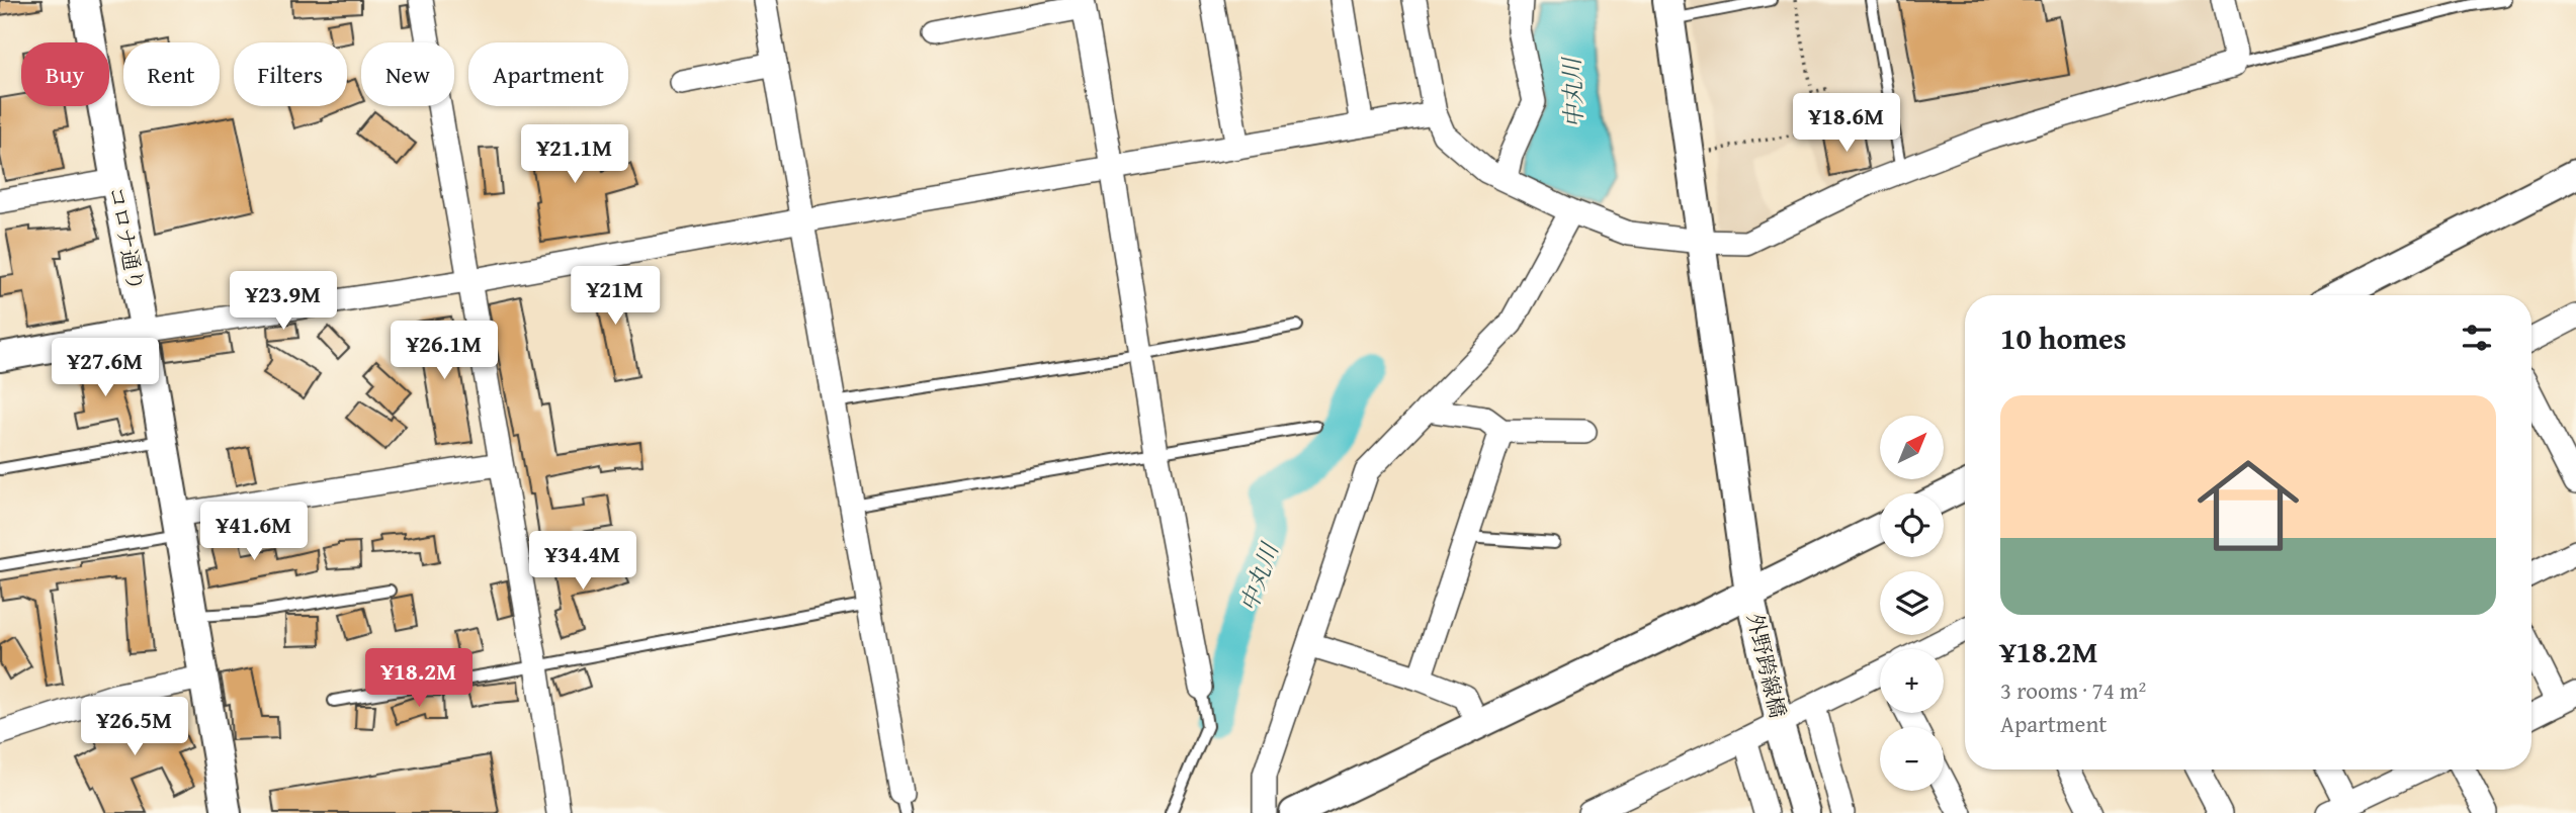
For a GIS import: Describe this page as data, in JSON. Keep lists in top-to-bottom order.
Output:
{
  "streets": {
    "street": ["コロナ通り", "外野跨線橋"]
  },
  "water": ["中丸川"],
  "north": "top right",
  "page": {
    "chip": [
      "Buy",
      "Rent",
      "Filters",
      "New",
      "Apartment"
    ],
    "price": [
      "¥18.6M",
      "¥21.1M",
      "¥21M",
      "¥23.9M",
      "¥26.1M",
      "¥27.6M",
      "¥41.6M",
      "¥34.4M",
      "¥18.2M",
      "¥26.5M"
    ],
    "heading": "10 homes",
    "list": [
      {
        "name": "¥18.2M",
        "note": "3 rooms · 74 m² · Apartment"
      }
    ],
    "map_buttons": ["+", "−"]
  }
}
